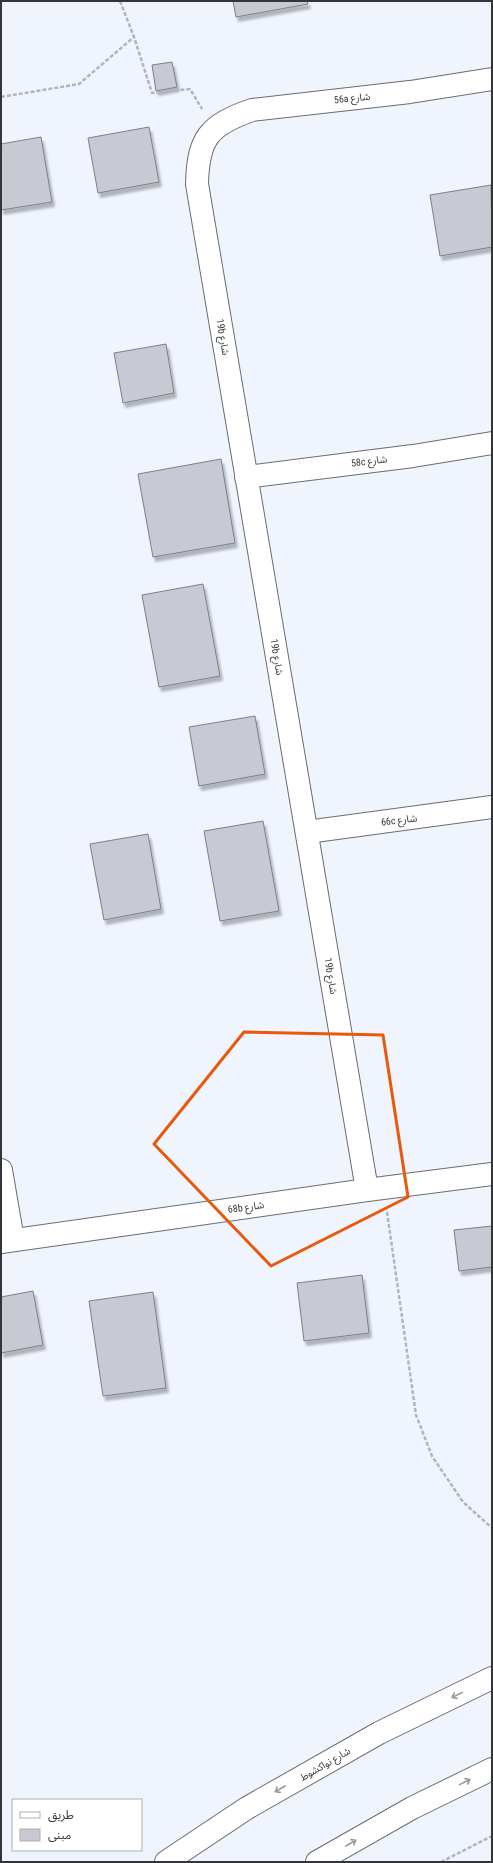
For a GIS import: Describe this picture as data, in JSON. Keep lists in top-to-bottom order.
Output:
{
  "streets": {
    "street": [
      "56a شارع",
      "19b شارع",
      "58c شارع",
      "66c شارع",
      "68b شارع",
      "شارع نواكشوط"
    ]
  },
  "crossings": [
    ["56a شارع", "19b شارع"],
    ["19b شارع", "58c شارع"],
    ["19b شارع", "66c شارع"],
    ["19b شارع", "68b شارع"]
  ],
  "legend": ["طريق", "مبنى"]
}
